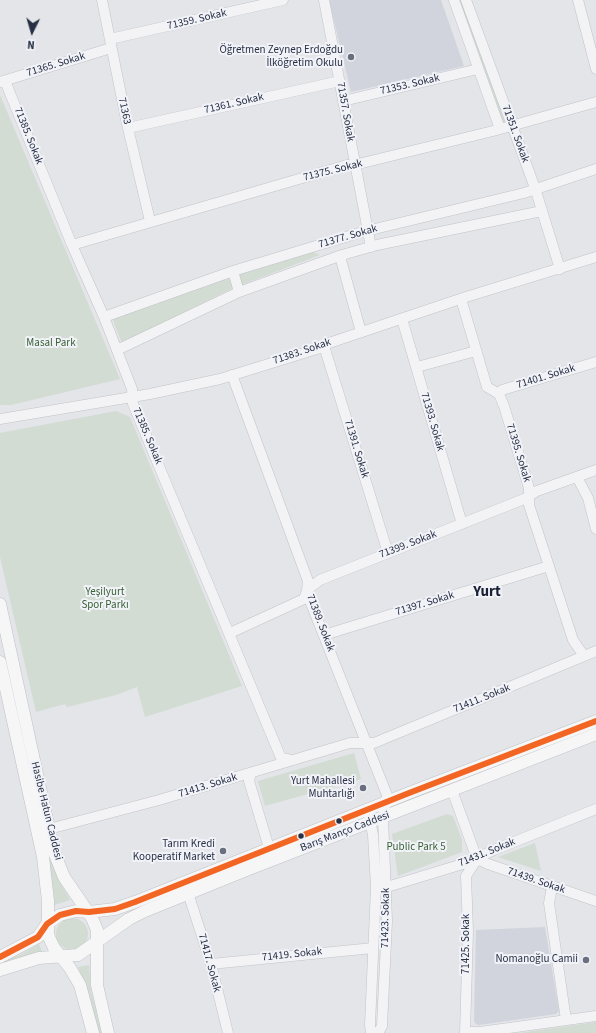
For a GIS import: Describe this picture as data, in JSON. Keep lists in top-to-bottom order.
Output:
{
  "streets": {
    "main road": ["Hasibe Hatun Caddesi", "Barış Manço Caddesi"],
    "street": [
      "71359. Sokak",
      "71365. Sokak",
      "71353. Sokak",
      "71361. Sokak",
      "71363",
      "71357. Sokak",
      "71351. Sokak",
      "71385. Sokak",
      "71375. Sokak",
      "71377. Sokak",
      "71383. Sokak",
      "71401. Sokak",
      "71393. Sokak",
      "71391. Sokak",
      "71395. Sokak",
      "71399. Sokak",
      "71397. Sokak",
      "71389. Sokak",
      "71411. Sokak",
      "71413. Sokak",
      "71431. Sokak",
      "71439. Sokak",
      "71423. Sokak",
      "71425. Sokak",
      "71419. Sokak",
      "71417. Sokak"
    ]
  },
  "crossings": [
    ["71359. Sokak", "71365. Sokak"],
    ["71359. Sokak", "71363"],
    ["71365. Sokak", "71363"],
    ["71365. Sokak", "71385. Sokak"],
    ["71353. Sokak", "71357. Sokak"],
    ["71353. Sokak", "71351. Sokak"],
    ["71361. Sokak", "71363"],
    ["71361. Sokak", "71357. Sokak"],
    ["71363", "71375. Sokak"],
    ["71357. Sokak", "71375. Sokak"],
    ["71357. Sokak", "71377. Sokak"],
    ["71351. Sokak", "71375. Sokak"],
    ["71351. Sokak", "71377. Sokak"],
    ["71351. Sokak", "71383. Sokak"],
    ["71385. Sokak", "71375. Sokak"],
    ["71385. Sokak", "71377. Sokak"],
    ["71385. Sokak", "71383. Sokak"],
    ["71385. Sokak", "71399. Sokak"],
    ["71385. Sokak", "71413. Sokak"],
    ["71383. Sokak", "71393. Sokak"],
    ["71383. Sokak", "71391. Sokak"],
    ["71383. Sokak", "71395. Sokak"],
    ["71383. Sokak", "71389. Sokak"],
    ["71401. Sokak", "71395. Sokak"],
    ["71393. Sokak", "71399. Sokak"],
    ["71391. Sokak", "71399. Sokak"],
    ["71395. Sokak", "71399. Sokak"],
    ["71395. Sokak", "71397. Sokak"],
    ["71395. Sokak", "71411. Sokak"],
    ["71399. Sokak", "71389. Sokak"],
    ["71397. Sokak", "71389. Sokak"],
    ["71389. Sokak", "71411. Sokak"],
    ["71389. Sokak", "71413. Sokak"],
    ["71389. Sokak", "Barış Manço Caddesi"],
    ["71411. Sokak", "71413. Sokak"],
    ["71413. Sokak", "Hasibe Hatun Caddesi"],
    ["Hasibe Hatun Caddesi", "Barış Manço Caddesi"],
    ["Barış Manço Caddesi", "71423. Sokak"],
    ["Barış Manço Caddesi", "71417. Sokak"],
    ["71431. Sokak", "71439. Sokak"],
    ["71431. Sokak", "71423. Sokak"],
    ["71431. Sokak", "71425. Sokak"],
    ["71439. Sokak", "71425. Sokak"],
    ["71423. Sokak", "71419. Sokak"],
    ["71419. Sokak", "71417. Sokak"]
  ],
  "districts": ["Yurt"],
  "parks": ["Masal Park", "Yeşilyurt Spor Parkı", "Public Park 5"],
  "places": [
    "Öğretmen Zeynep Erdoğdu İlköğretim Okulu",
    "Yurt Mahallesi Muhtarlığı",
    "Tarım Kredi Kooperatif Market",
    "Nomanoğlu Camii"
  ],
  "north": "bottom"
}
